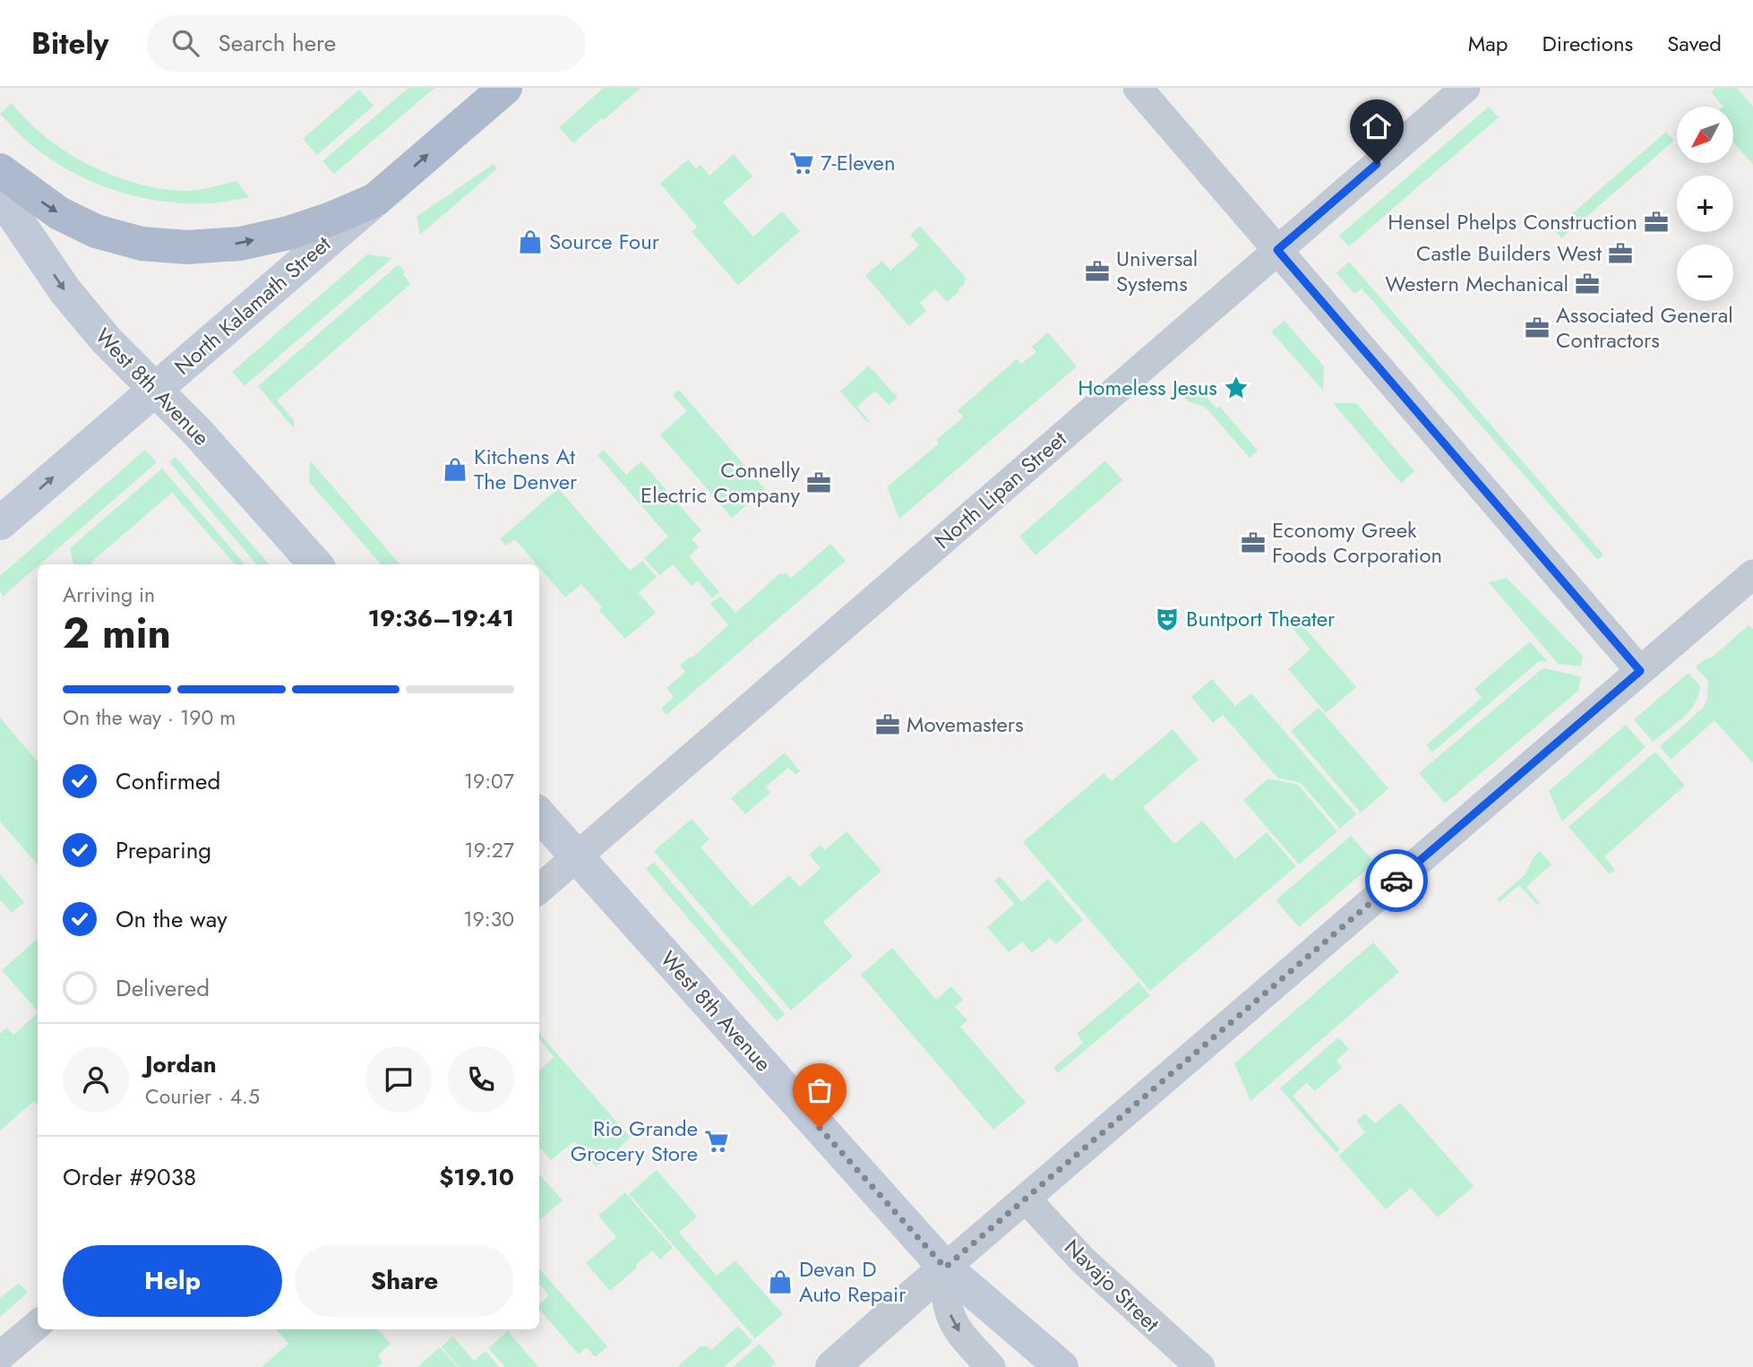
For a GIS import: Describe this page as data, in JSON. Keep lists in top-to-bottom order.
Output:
{
  "streets": {
    "main road": ["North Kalamath Street", "West 8th Avenue"],
    "street": ["North Lipan Street", "Navajo Street"]
  },
  "crossings": [
    ["North Kalamath Street", "West 8th Avenue"],
    ["West 8th Avenue", "North Lipan Street"]
  ],
  "one_way": ["North Kalamath Street"],
  "places": {
    "supermarket": ["7-Eleven", "Rio Grande Grocery Store"],
    "office": [
      "Hensel Phelps Construction",
      "Castle Builders West",
      "Universal Systems",
      "Western Mechanical",
      "Associated General Contractors",
      "Connelly Electric Company",
      "Economy Greek Foods Corporation",
      "Movemasters"
    ],
    "shop": ["Source Four", "Kitchens At The Denver", "Devan D Auto Repair"],
    "place": ["Homeless Jesus"],
    "theatre": ["Buntport Theater"]
  },
  "north": "bottom left",
  "page": {
    "header": "Bitely",
    "search": "Search here",
    "nav": ["Map", "Directions", "Saved"],
    "map_buttons": ["+", "−"],
    "heading": ["2 min", "Arriving in", "19:36–19:41"],
    "panel": [
      "Jordan",
      "Courier · 4.5",
      "Order #9038",
      "$19.10"
    ],
    "bar": "On the way · 190 m",
    "list": [
      ["Confirmed", "19:07"],
      ["Preparing", "19:27"],
      ["On the way", "19:30"],
      "Delivered"
    ],
    "buttons": ["Help", "Share"]
  }
}
